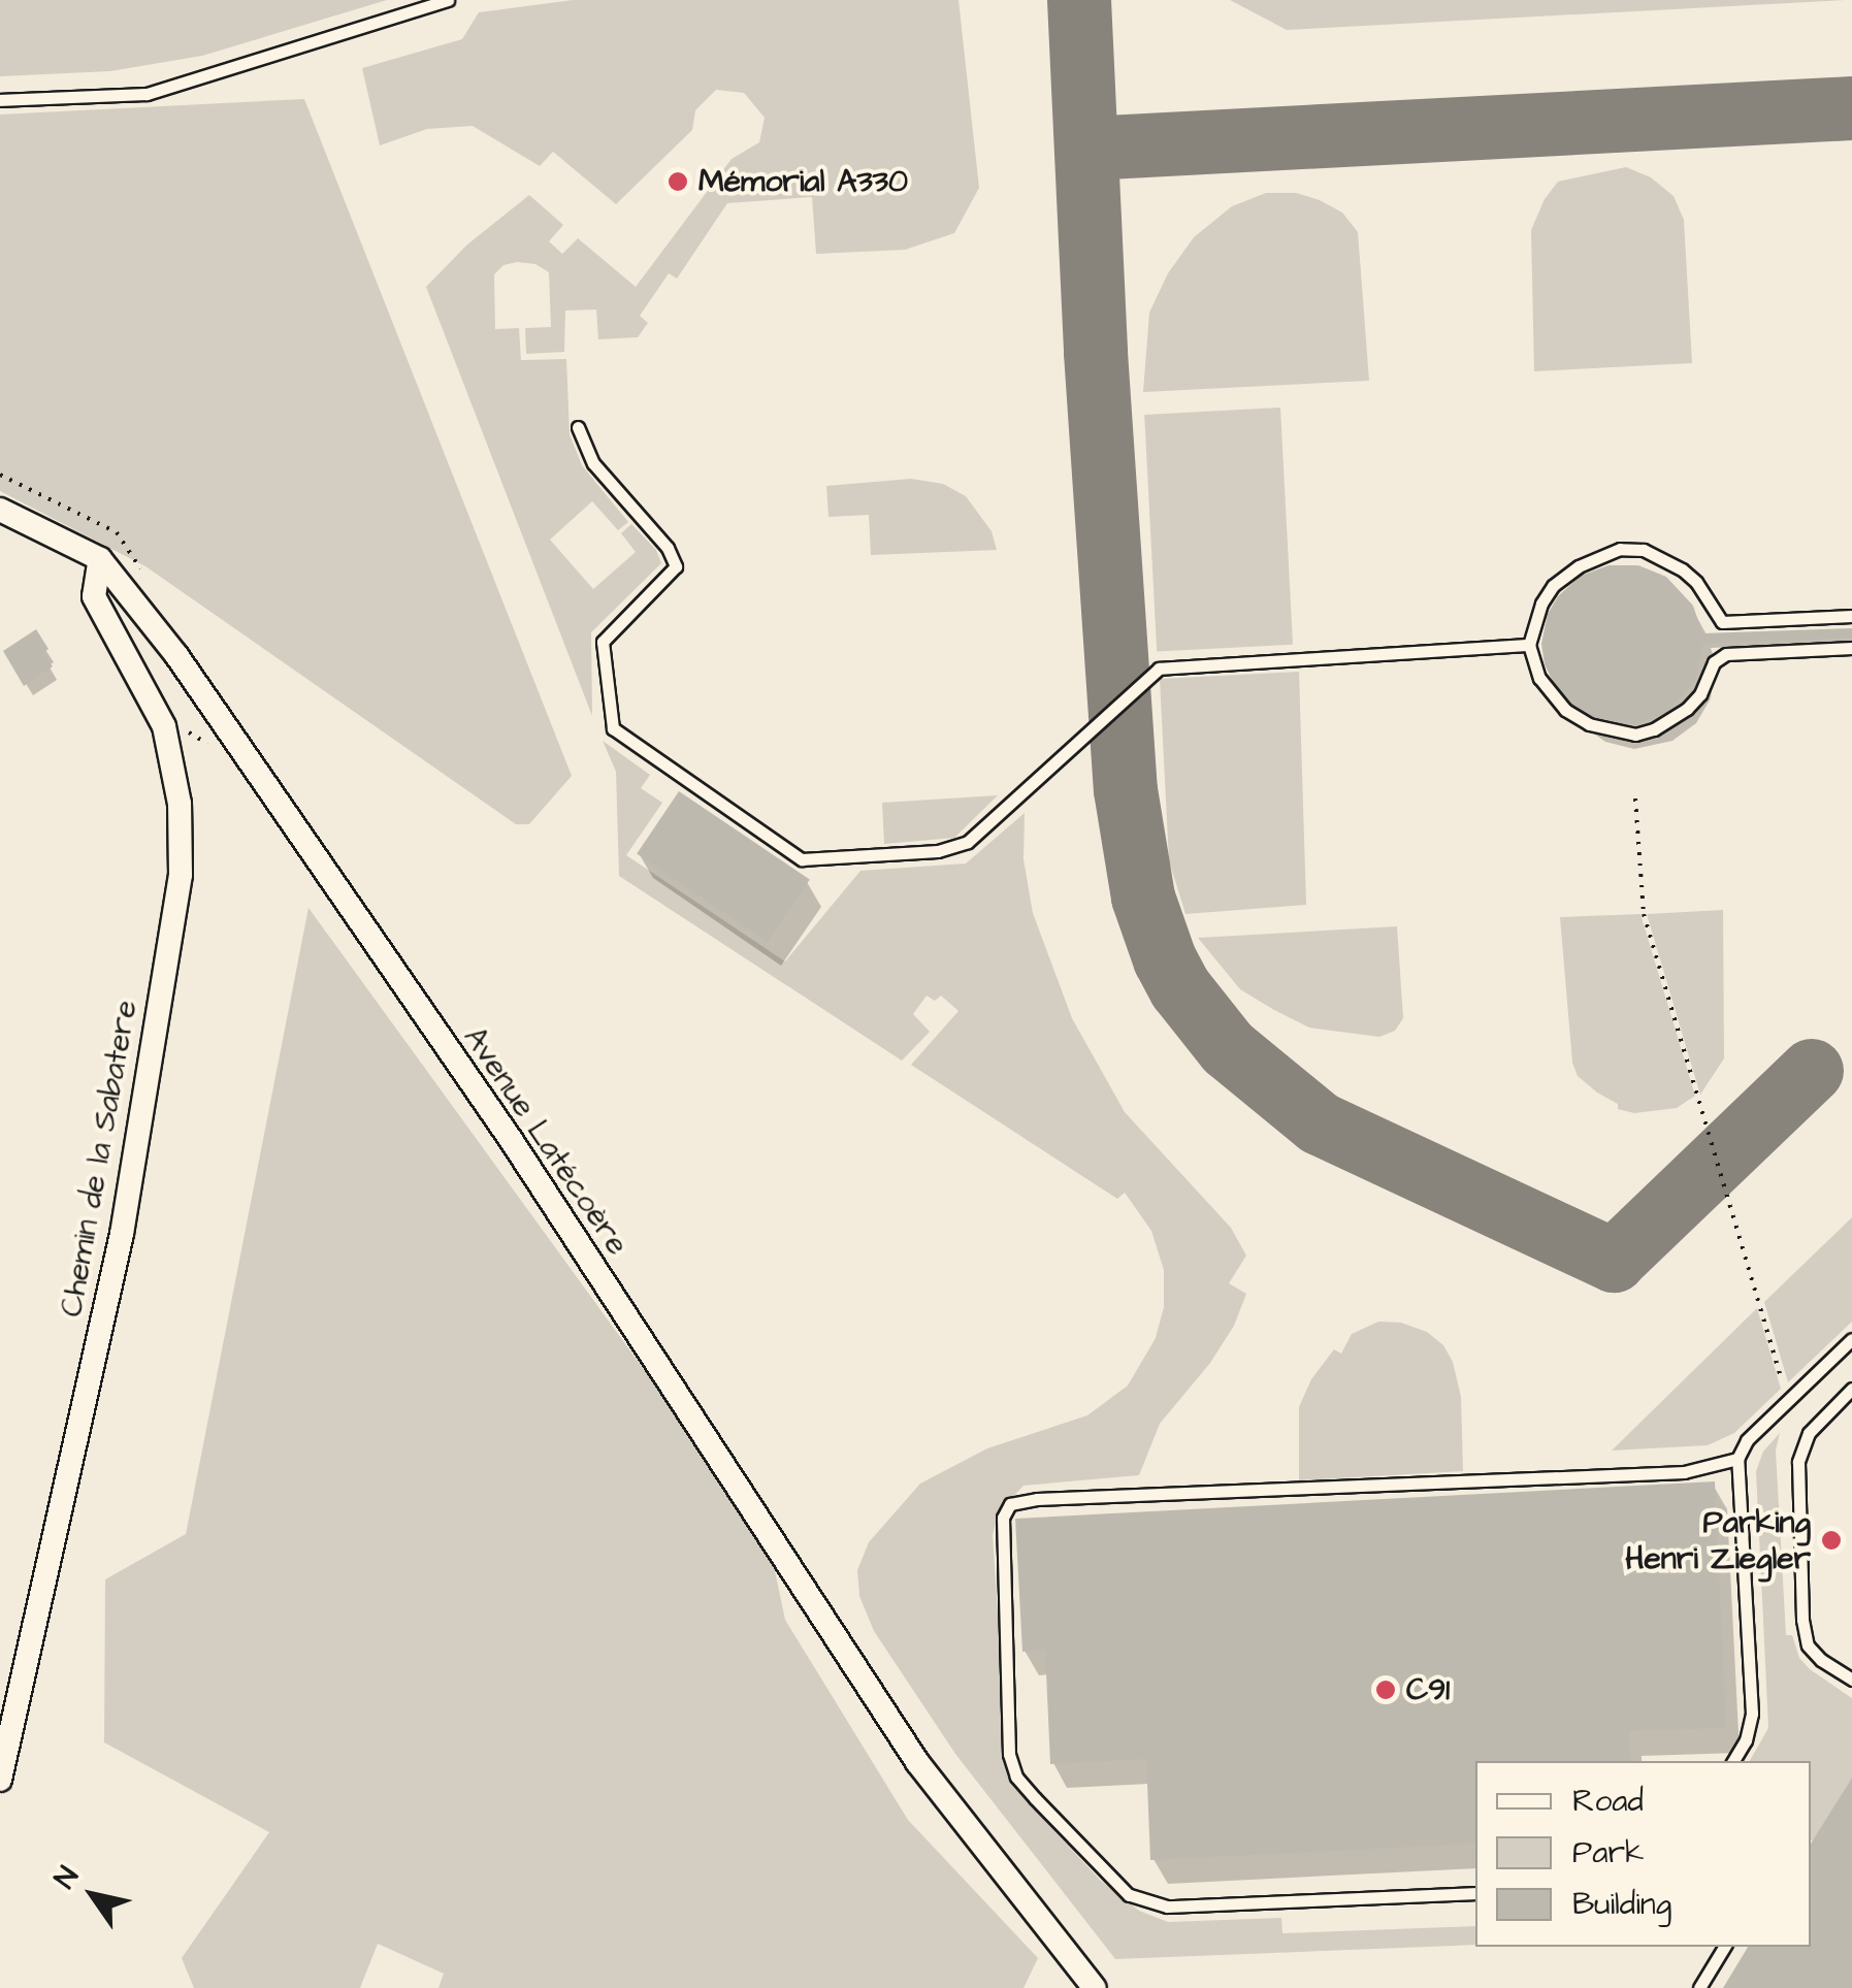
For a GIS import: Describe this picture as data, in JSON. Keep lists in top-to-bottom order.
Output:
{
  "streets": {
    "street": ["Avenue Latécoère", "Chemin de la Sabatere"]
  },
  "crossings": [
    ["Avenue Latécoère", "Chemin de la Sabatere"]
  ],
  "places": ["Mémorial A330", "Parking Henri Ziegler", "C91"],
  "legend": ["Road", "Park", "Building"],
  "north": "top left"
}
